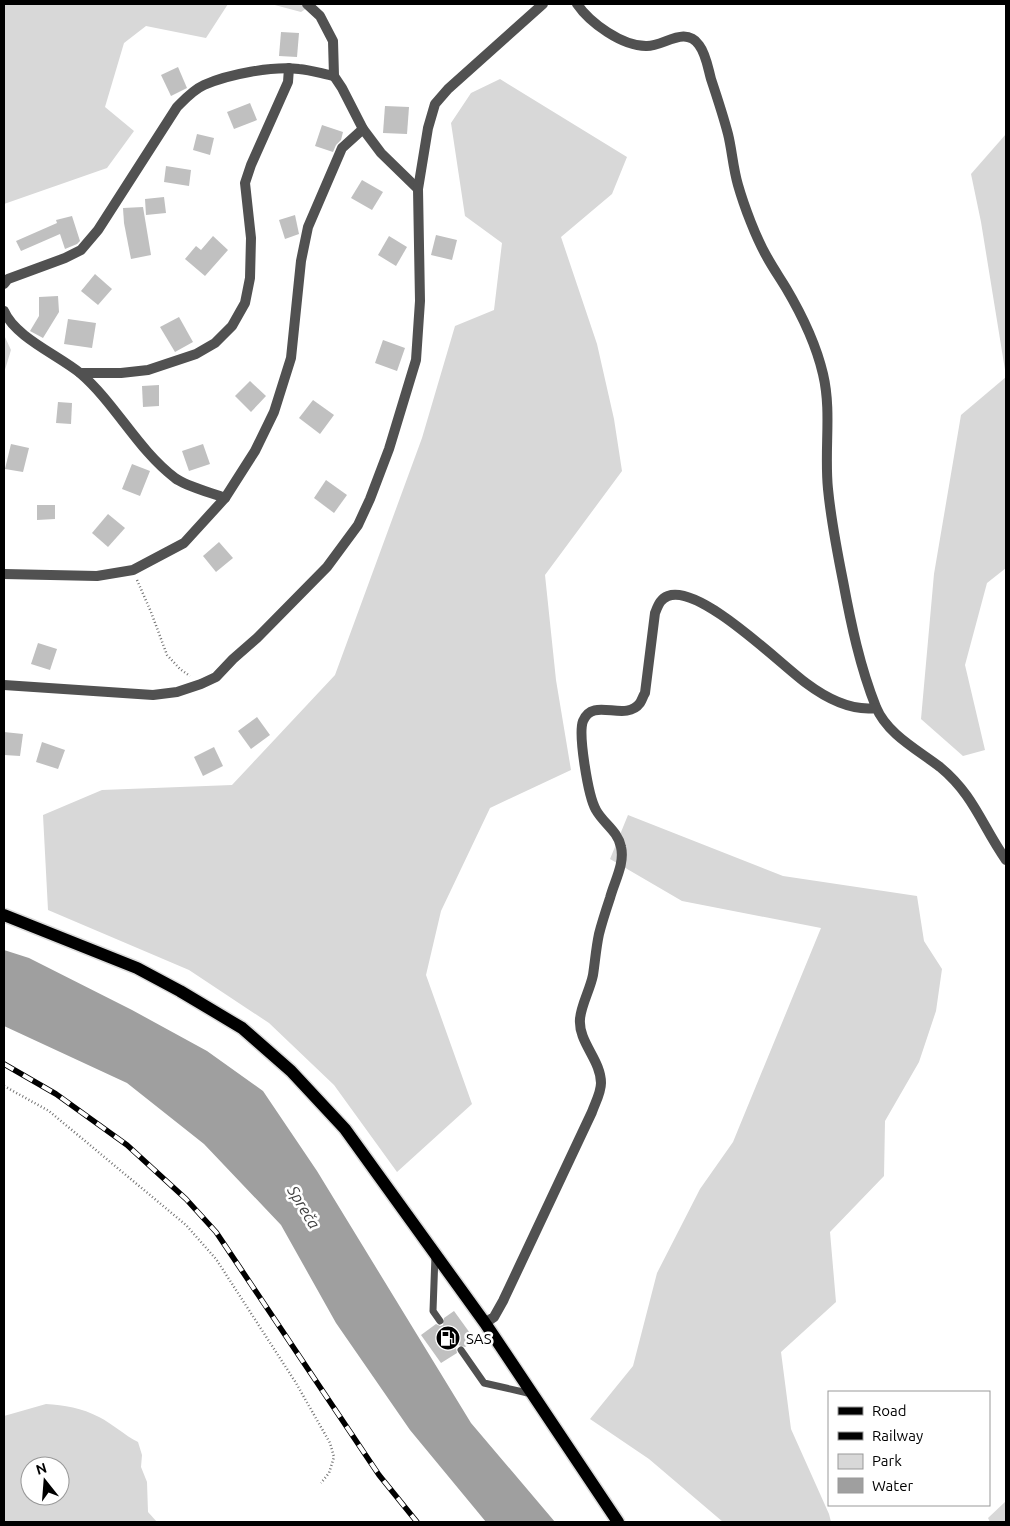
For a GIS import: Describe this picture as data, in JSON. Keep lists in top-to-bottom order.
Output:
{
  "water": ["Spreča"],
  "places": {
    "fuel station": ["SAS"]
  },
  "legend": [
    "Road",
    "Railway",
    "Park",
    "Water"
  ],
  "north": "top"
}
